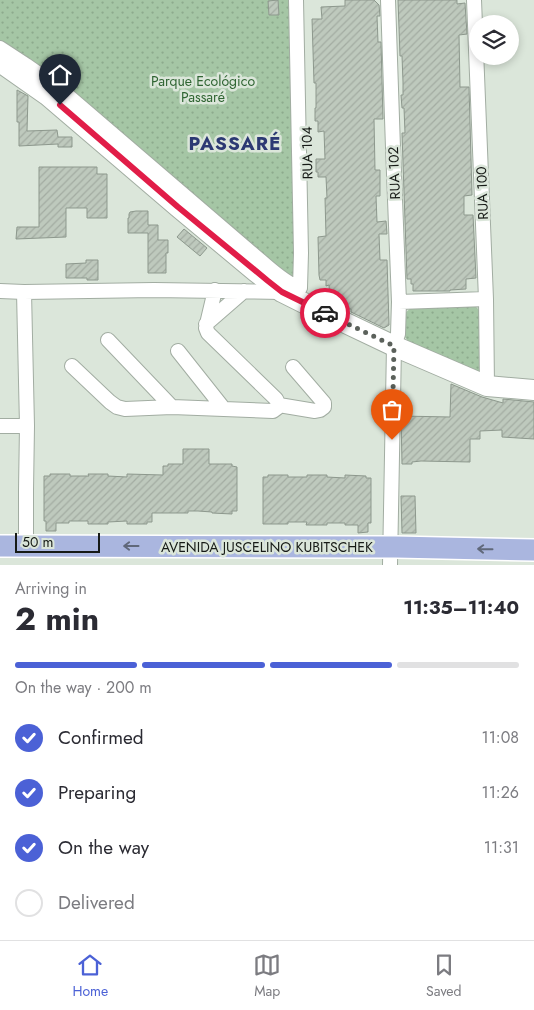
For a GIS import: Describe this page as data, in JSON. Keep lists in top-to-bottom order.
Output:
{
  "streets": {
    "main road": ["AVENIDA JUSCELINO KUBITSCHEK"],
    "street": ["RUA 104", "RUA 102", "RUA 100"]
  },
  "crossings": [
    ["RUA 102", "AVENIDA JUSCELINO KUBITSCHEK"]
  ],
  "one_way": ["AVENIDA JUSCELINO KUBITSCHEK"],
  "districts": ["PASSARÉ"],
  "parks": ["Parque Ecológico Passaré"],
  "scale_bar": "50 m",
  "page": {
    "scale": "50 m",
    "heading": ["2 min", "Arriving in", "11:35–11:40"],
    "bar": "On the way · 200 m",
    "list": [
      ["Confirmed", "11:08"],
      ["Preparing", "11:26"],
      ["On the way", "11:31"],
      "Delivered"
    ],
    "tabs": ["Home", "Map", "Saved"]
  }
}
